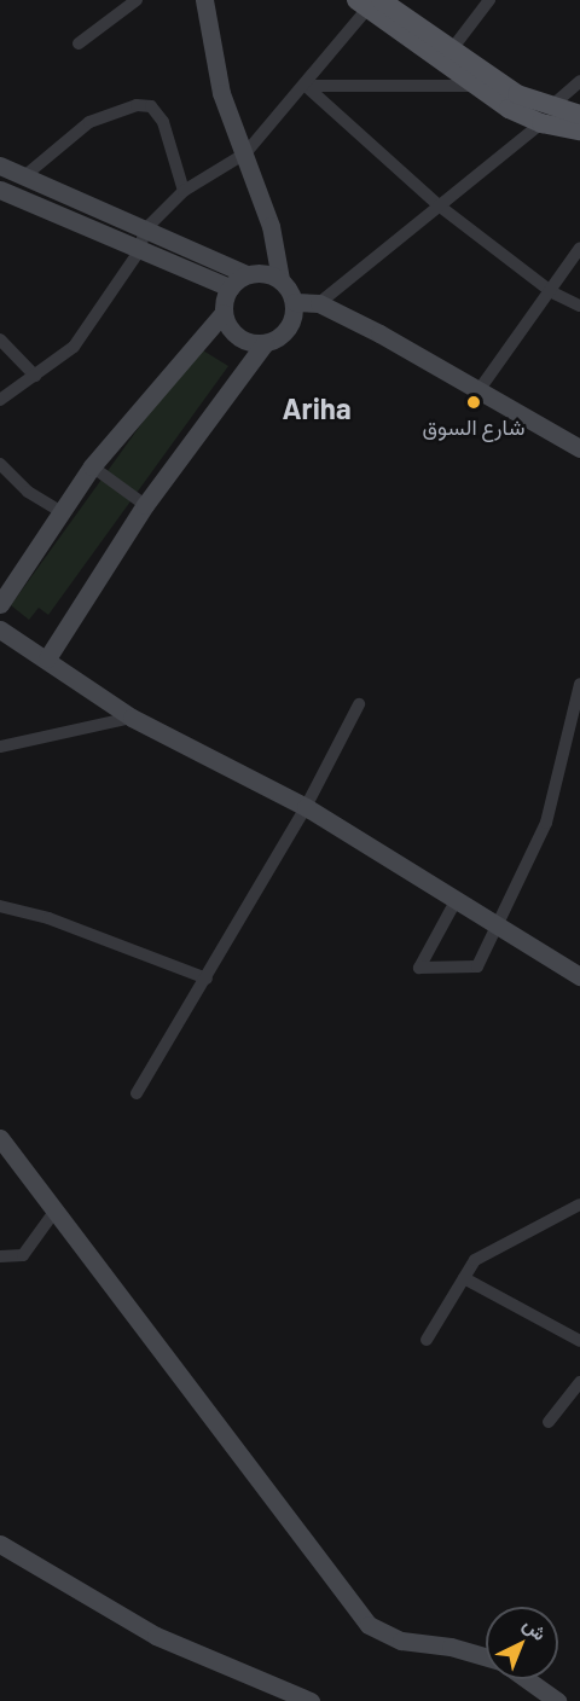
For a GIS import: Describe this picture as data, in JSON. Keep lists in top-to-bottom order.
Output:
{
  "districts": ["Ariha"],
  "places": ["شارع السوق"],
  "north": "top right"
}
